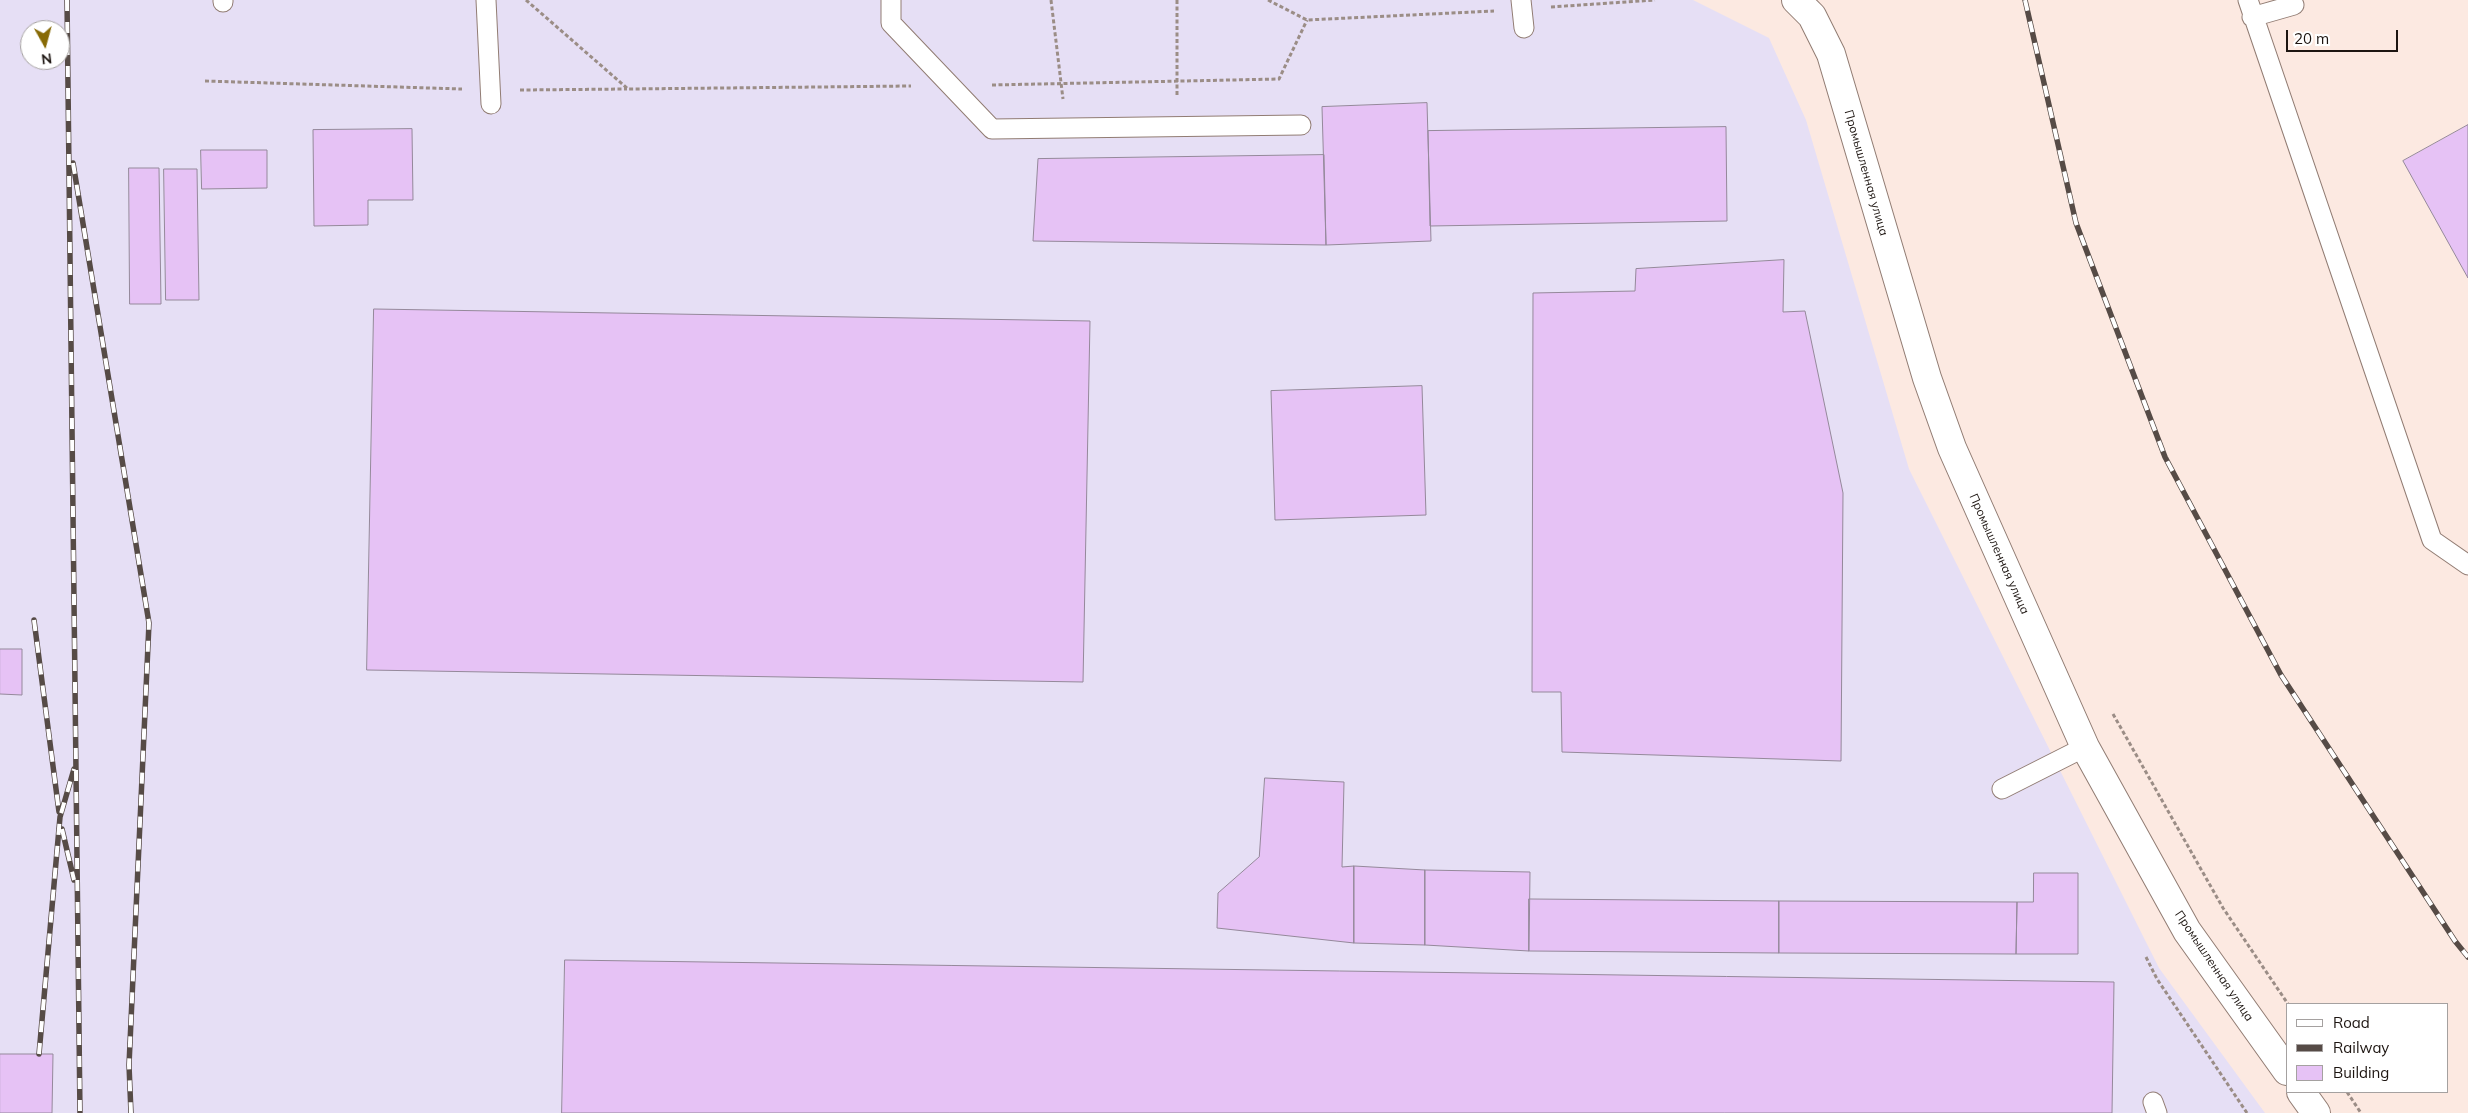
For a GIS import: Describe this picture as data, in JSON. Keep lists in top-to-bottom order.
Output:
{
  "streets": {
    "street": ["Промышленная улица"]
  },
  "legend": ["Road", "Railway", "Building"],
  "scale_bar": "20 m",
  "north": "bottom"
}
